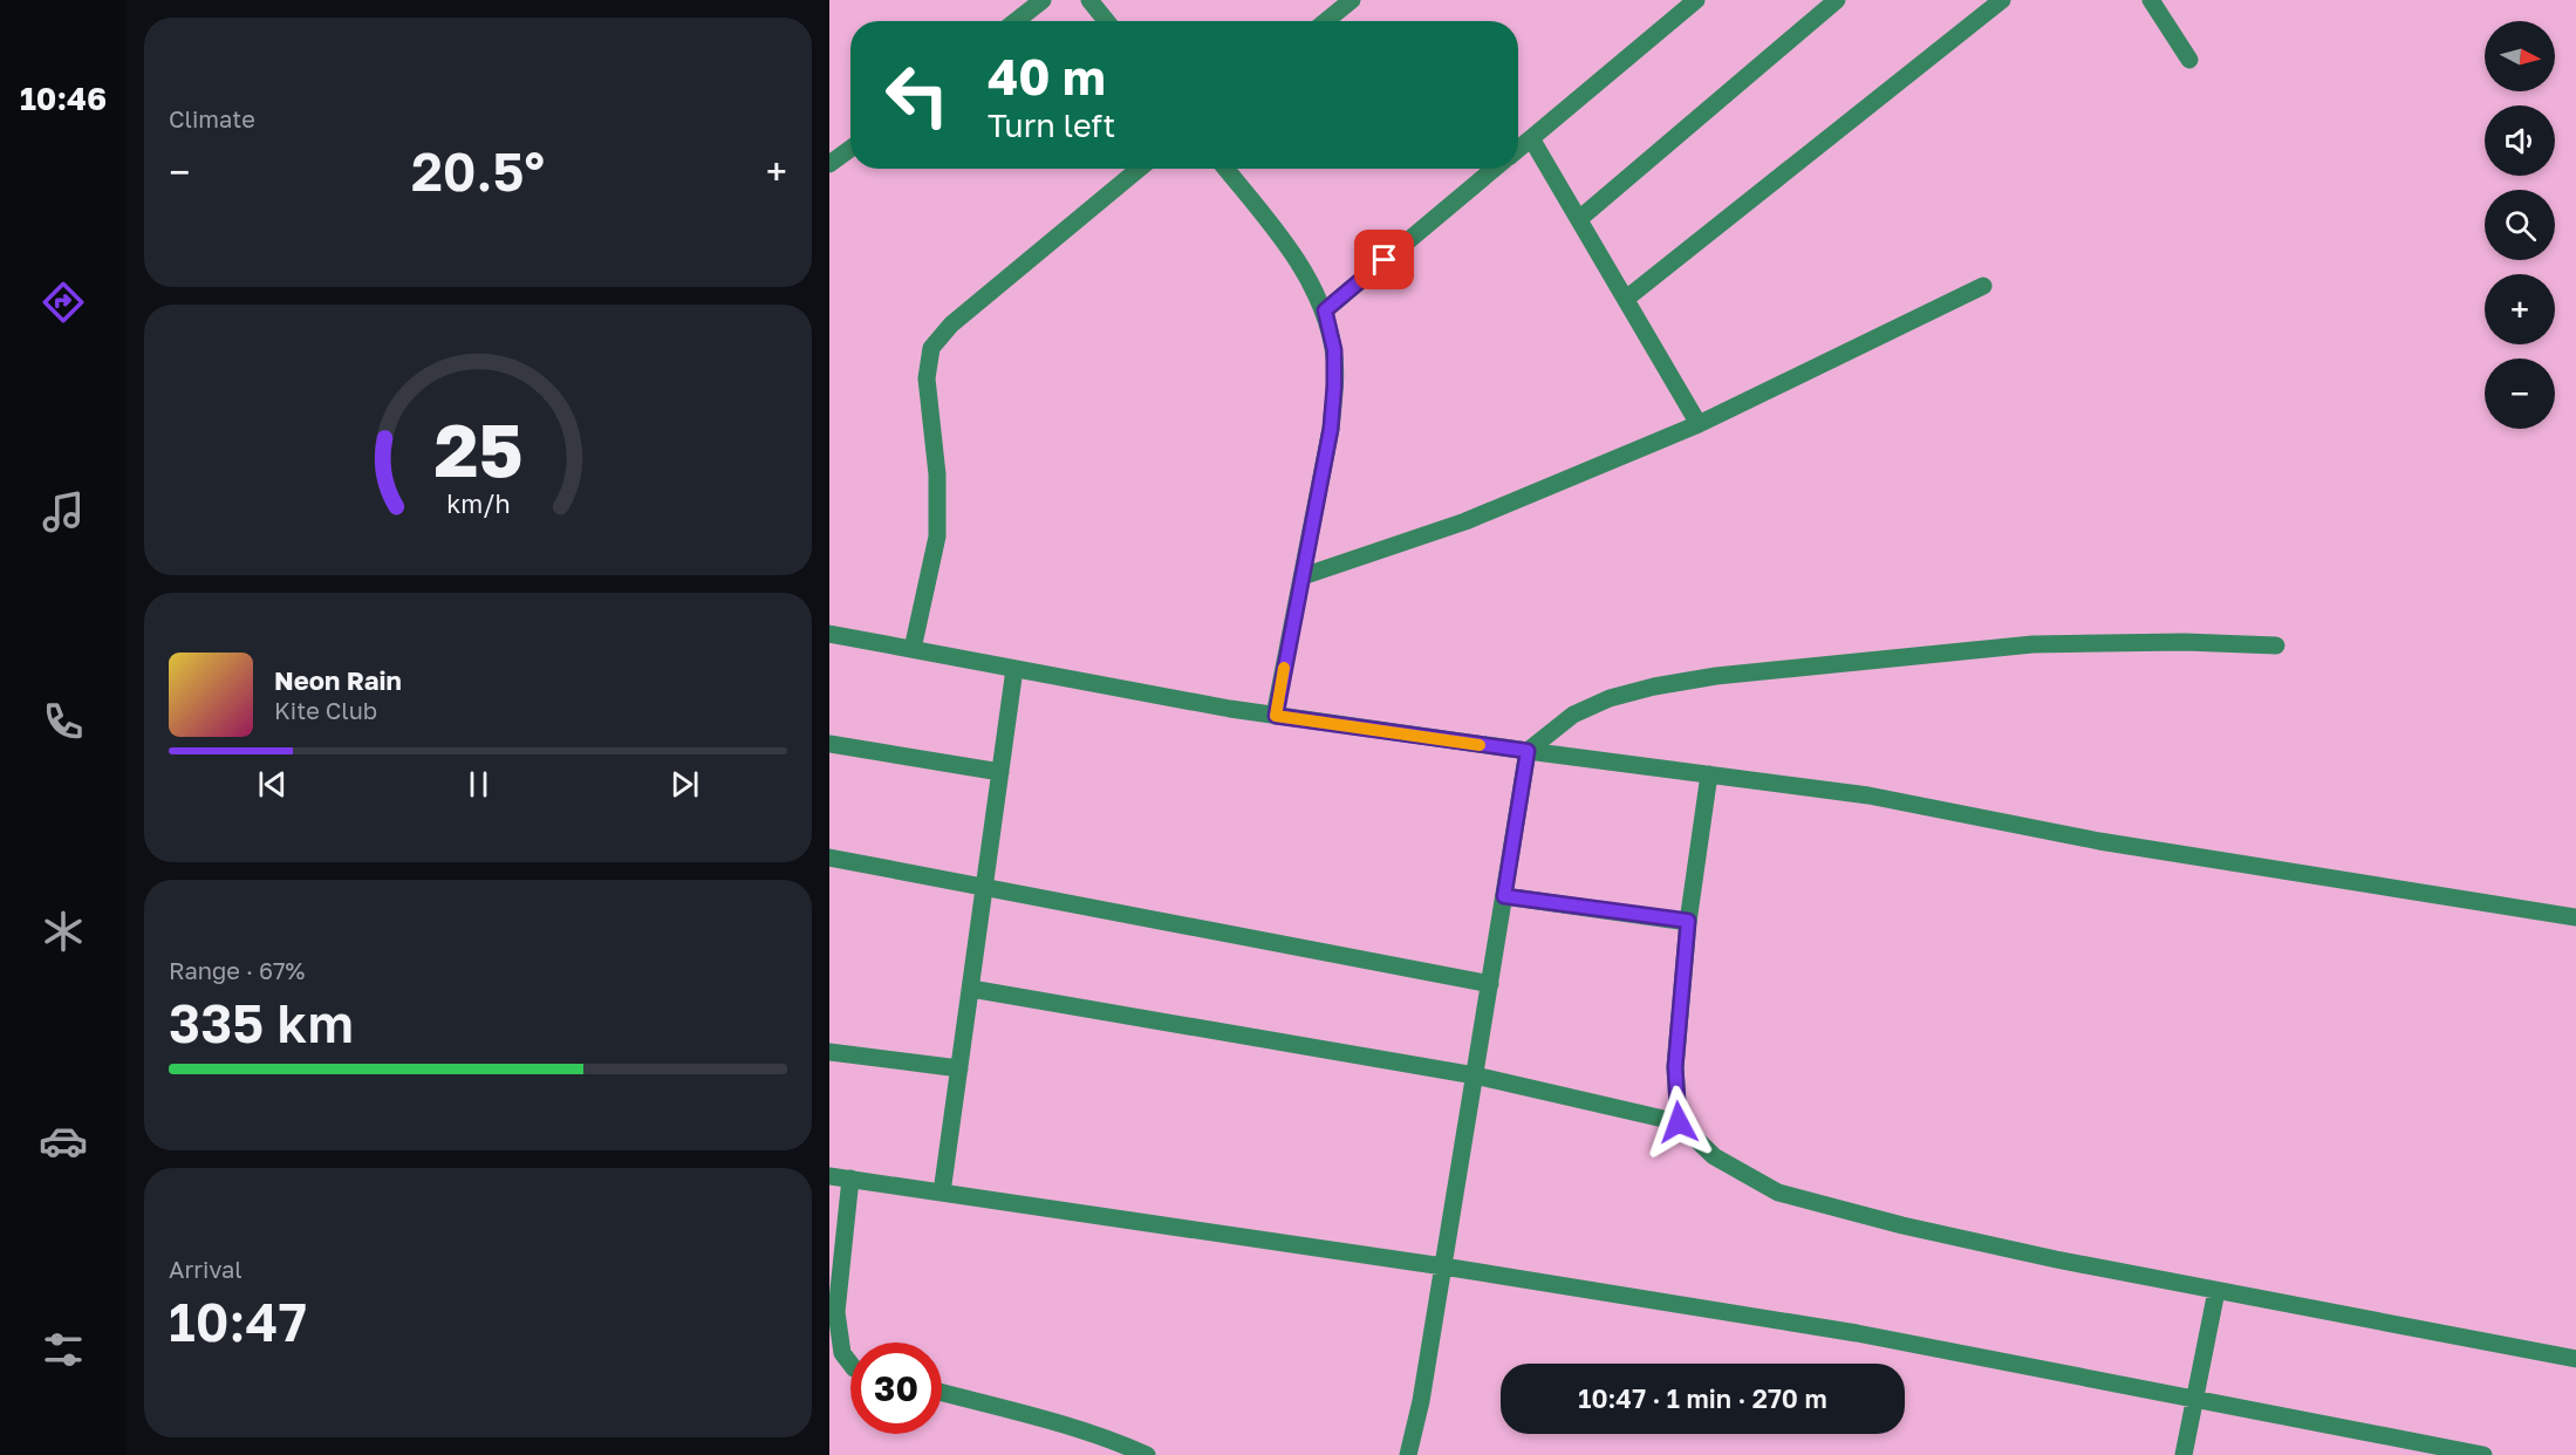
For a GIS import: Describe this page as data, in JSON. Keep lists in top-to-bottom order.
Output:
{
  "north": "right",
  "page": {
    "tabs": "10:46",
    "tile": [
      "Climate",
      ["Range · 67%", "335 km"],
      ["Arrival", "10:47"]
    ],
    "map_buttons": ["+", "−"],
    "turn": ["40 m", "Turn left"],
    "heat": ["−", "20.5°", "+"],
    "song": ["Neon Rain", "Kite Club"],
    "limit": "30",
    "trip": "10:47 · 1 min · 270 m",
    "gauge": ["25", "km/h"]
  }
}
